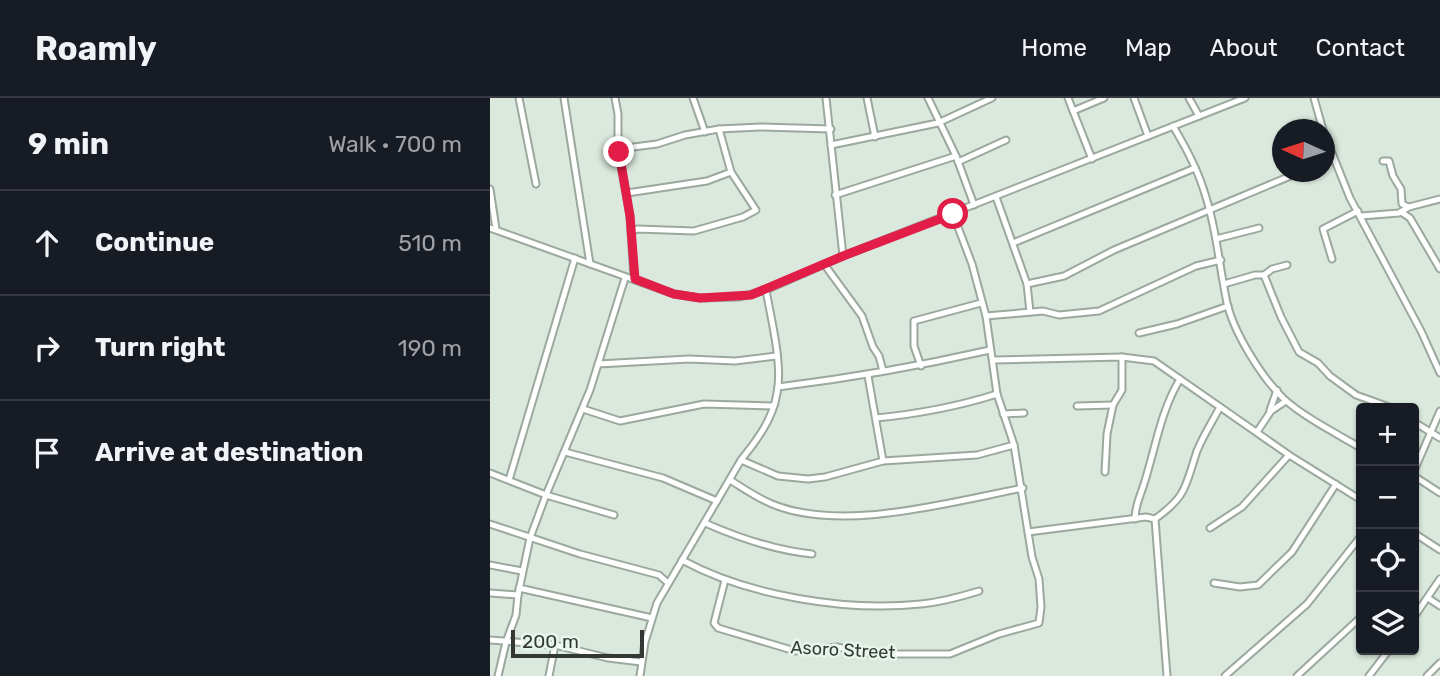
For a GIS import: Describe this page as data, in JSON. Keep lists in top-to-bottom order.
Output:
{
  "streets": {
    "street": ["Asoro Street"]
  },
  "scale_bar": "200 m",
  "north": "left",
  "page": {
    "header": "Roamly",
    "nav": [
      "Home",
      "Map",
      "About",
      "Contact"
    ],
    "heading": ["9 min", "Walk · 700 m"],
    "list": [
      ["Continue", "510 m"],
      ["Turn right", "190 m"],
      "Arrive at destination"
    ],
    "map_buttons": ["+", "−"],
    "scale": "200 m"
  }
}
